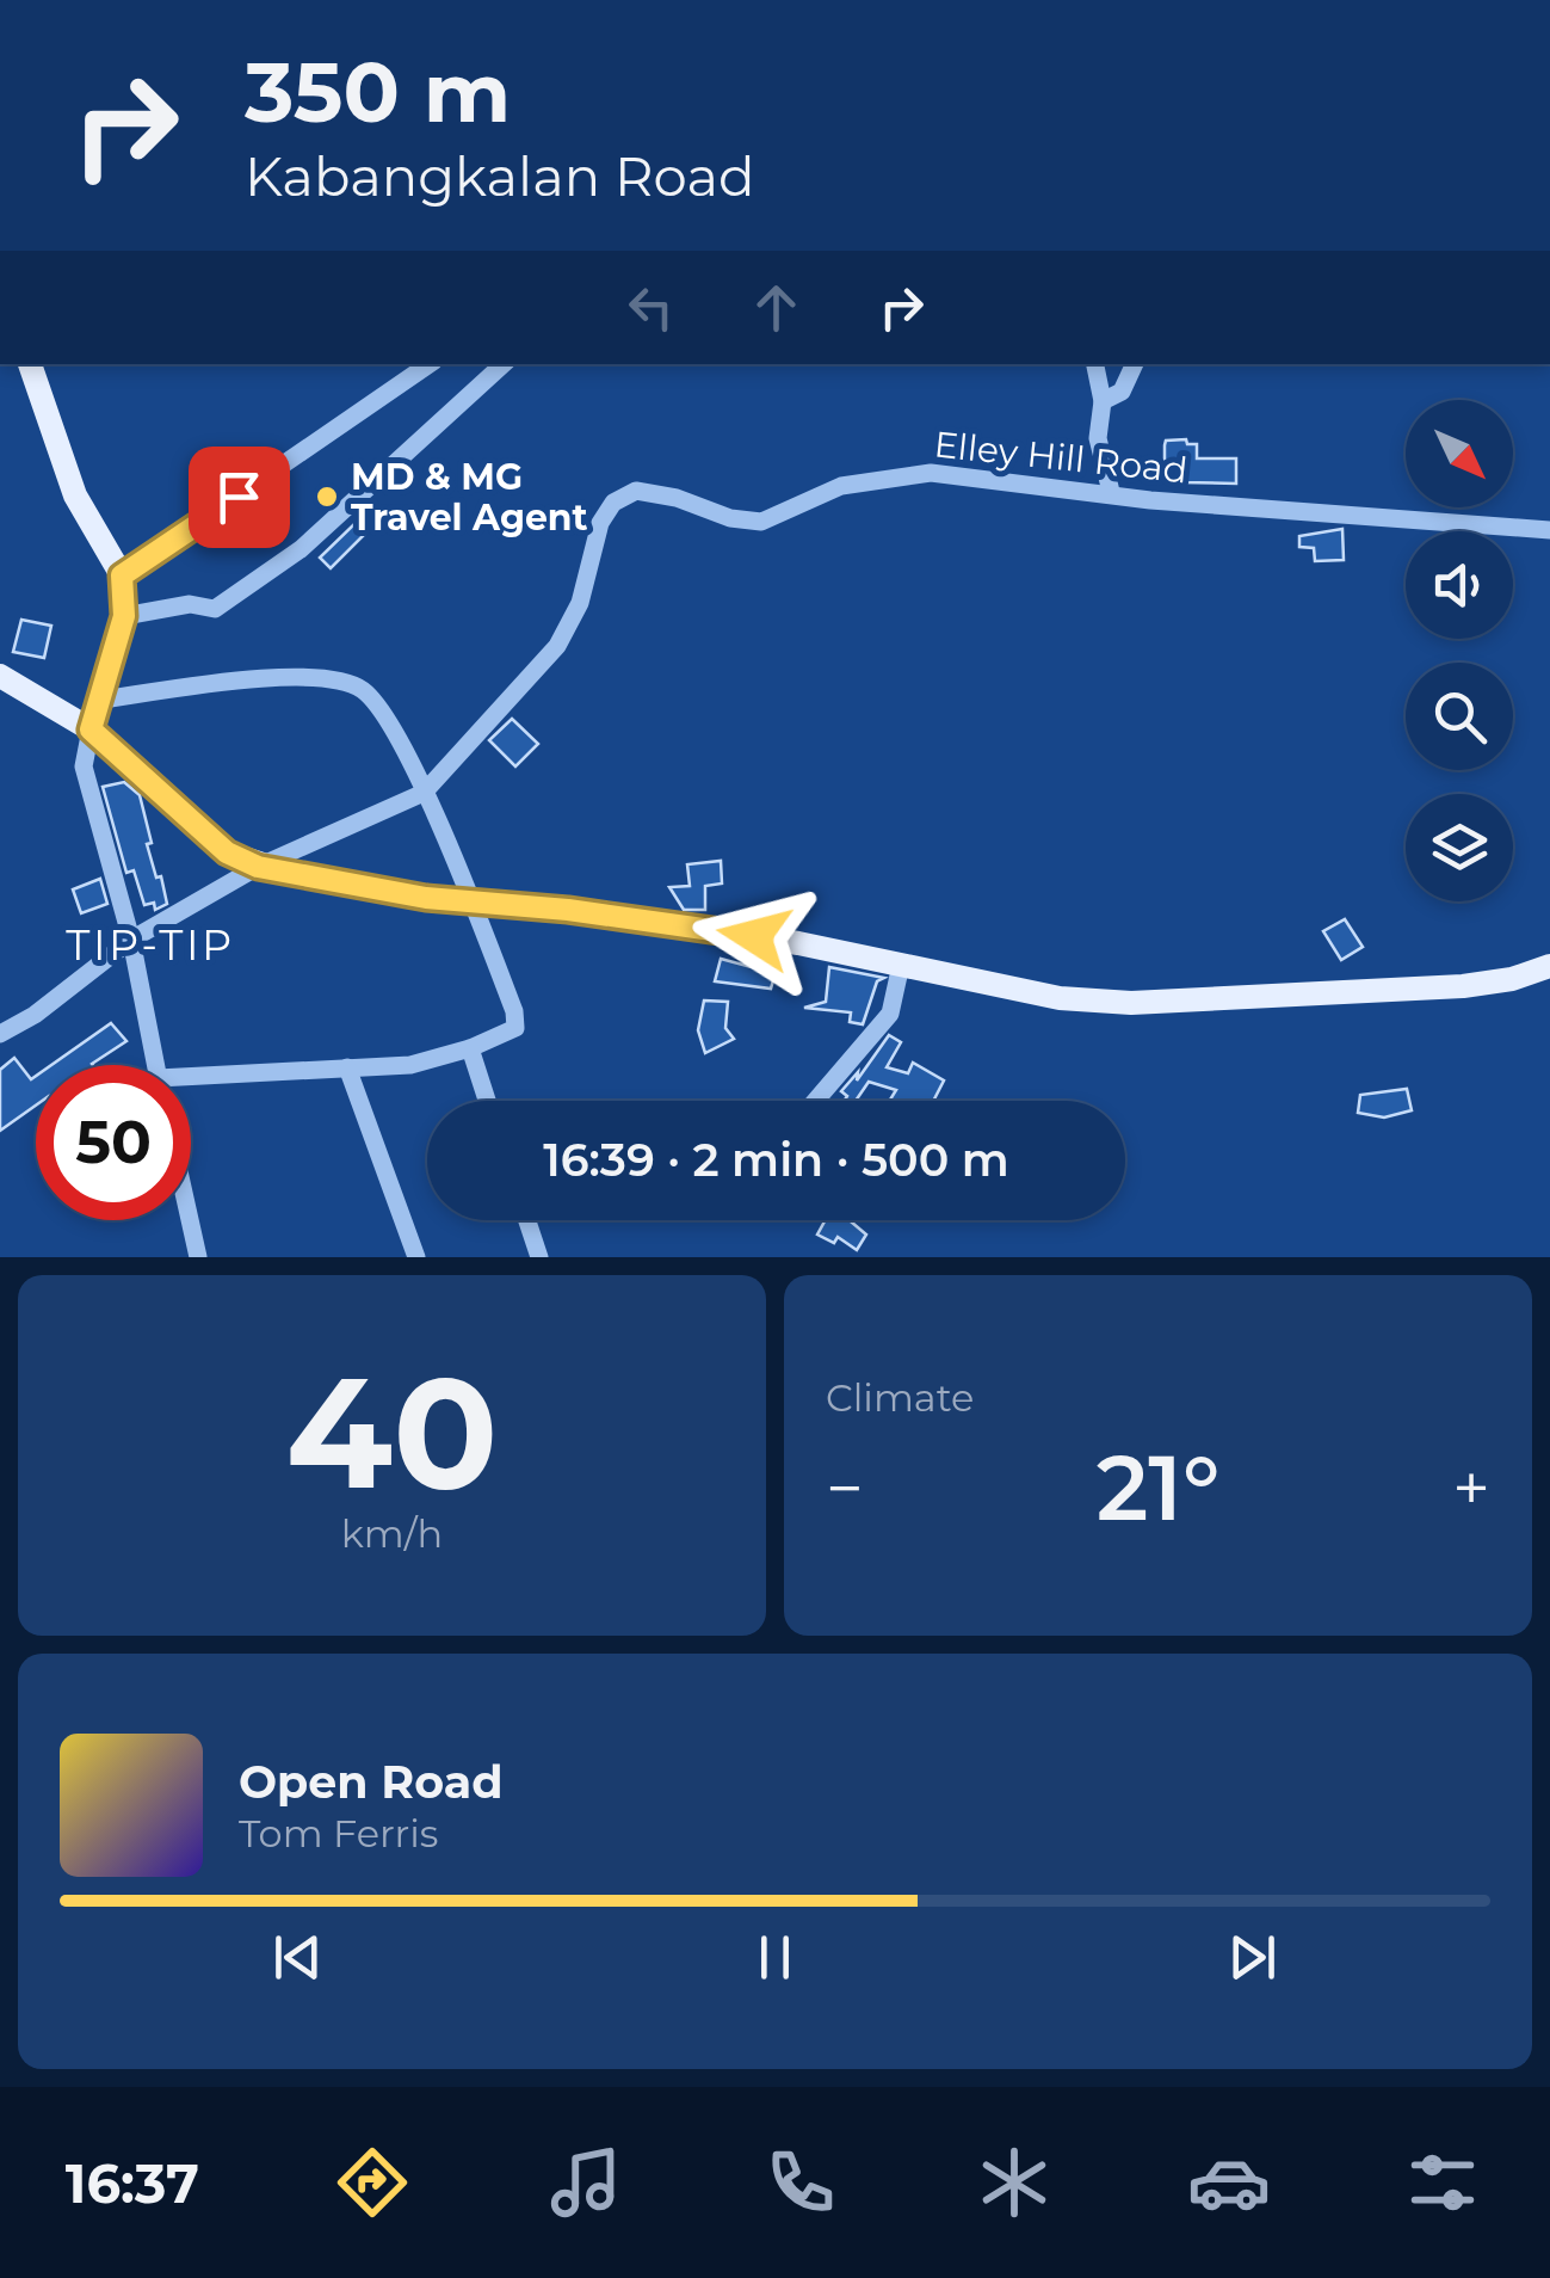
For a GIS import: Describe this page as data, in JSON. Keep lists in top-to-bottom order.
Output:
{
  "streets": {
    "street": ["Elley Hill Road"]
  },
  "districts": ["TIP-TIP"],
  "places": ["MD & MG Travel Agent"],
  "north": "bottom right",
  "page": {
    "turn": ["350 m", "Kabangkalan Road"],
    "limit": "50",
    "trip": "16:39 · 2 min · 500 m",
    "tile": [
      ["40", "km/h"],
      "Climate"
    ],
    "heat": ["−", "21°", "+"],
    "song": ["Open Road", "Tom Ferris"],
    "tabs": "16:37"
  }
}
